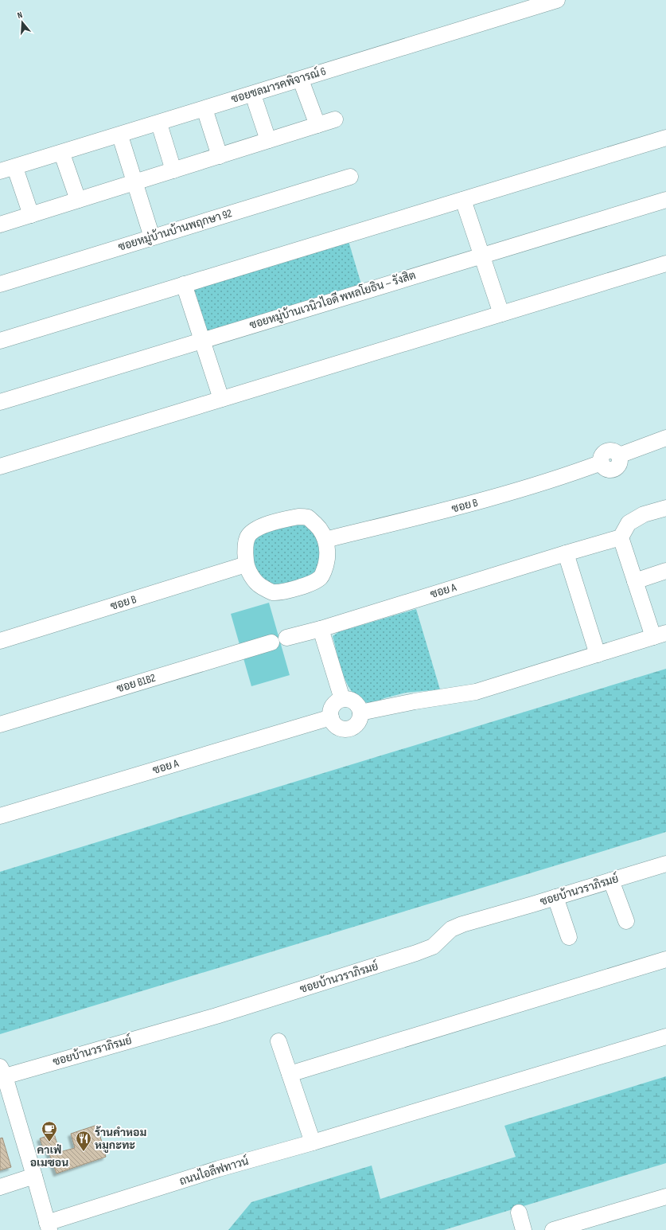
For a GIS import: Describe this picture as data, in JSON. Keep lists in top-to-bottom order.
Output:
{
  "streets": {
    "street": [
      "ซอยชลมารคพิจารณ์ 6",
      "ซอยหมู่บ้านบ้านพฤกษา 92",
      "ซอยหมู่บ้านเวนิวไอดี พหลโยธิน – รังสิต",
      "ซอย B",
      "ซอย A",
      "ซอย B1B2",
      "ซอยบ้านวราภิรมย์",
      "ถนนไอลีฟทาวน์"
    ]
  },
  "crossings": [
    ["ซอย A", "ซอย B1B2"]
  ],
  "places": {
    "cafe": ["คาเฟ่ อเมซอน"],
    "restaurant": ["ร้านคำหอม หมูกะทะ"]
  },
  "north": "top"
}
